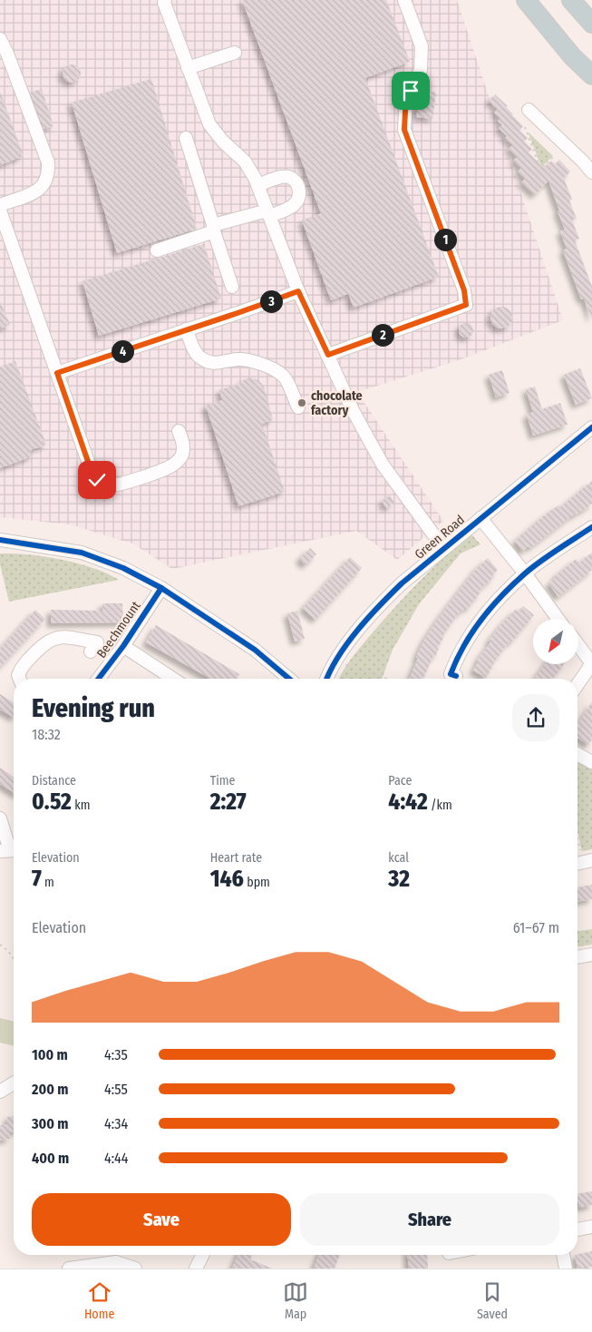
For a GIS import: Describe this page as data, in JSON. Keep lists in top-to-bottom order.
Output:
{
  "streets": {
    "street": ["Green Road", "Beechmount"]
  },
  "places": ["chocolate factory"],
  "north": "bottom left",
  "page": {
    "pins": [
      "1",
      "3",
      "2",
      "4"
    ],
    "heading": ["Evening run", "18:32"],
    "stats": [
      ["Distance", "0.52 km"],
      ["Time", "2:27"],
      ["Pace", "4:42 /km"],
      ["Elevation", "7 m"],
      ["Heart rate", "146 bpm"],
      ["kcal", "32"]
    ],
    "chart": ["Elevation", "61–67 m"],
    "list": [
      {
        "name": "100 m",
        "note": "4:35"
      },
      {
        "name": "200 m",
        "note": "4:55"
      },
      {
        "name": "300 m",
        "note": "4:34"
      },
      {
        "name": "400 m",
        "note": "4:44"
      }
    ],
    "buttons": ["Save", "Share"],
    "tabs": ["Home", "Map", "Saved"]
  }
}
